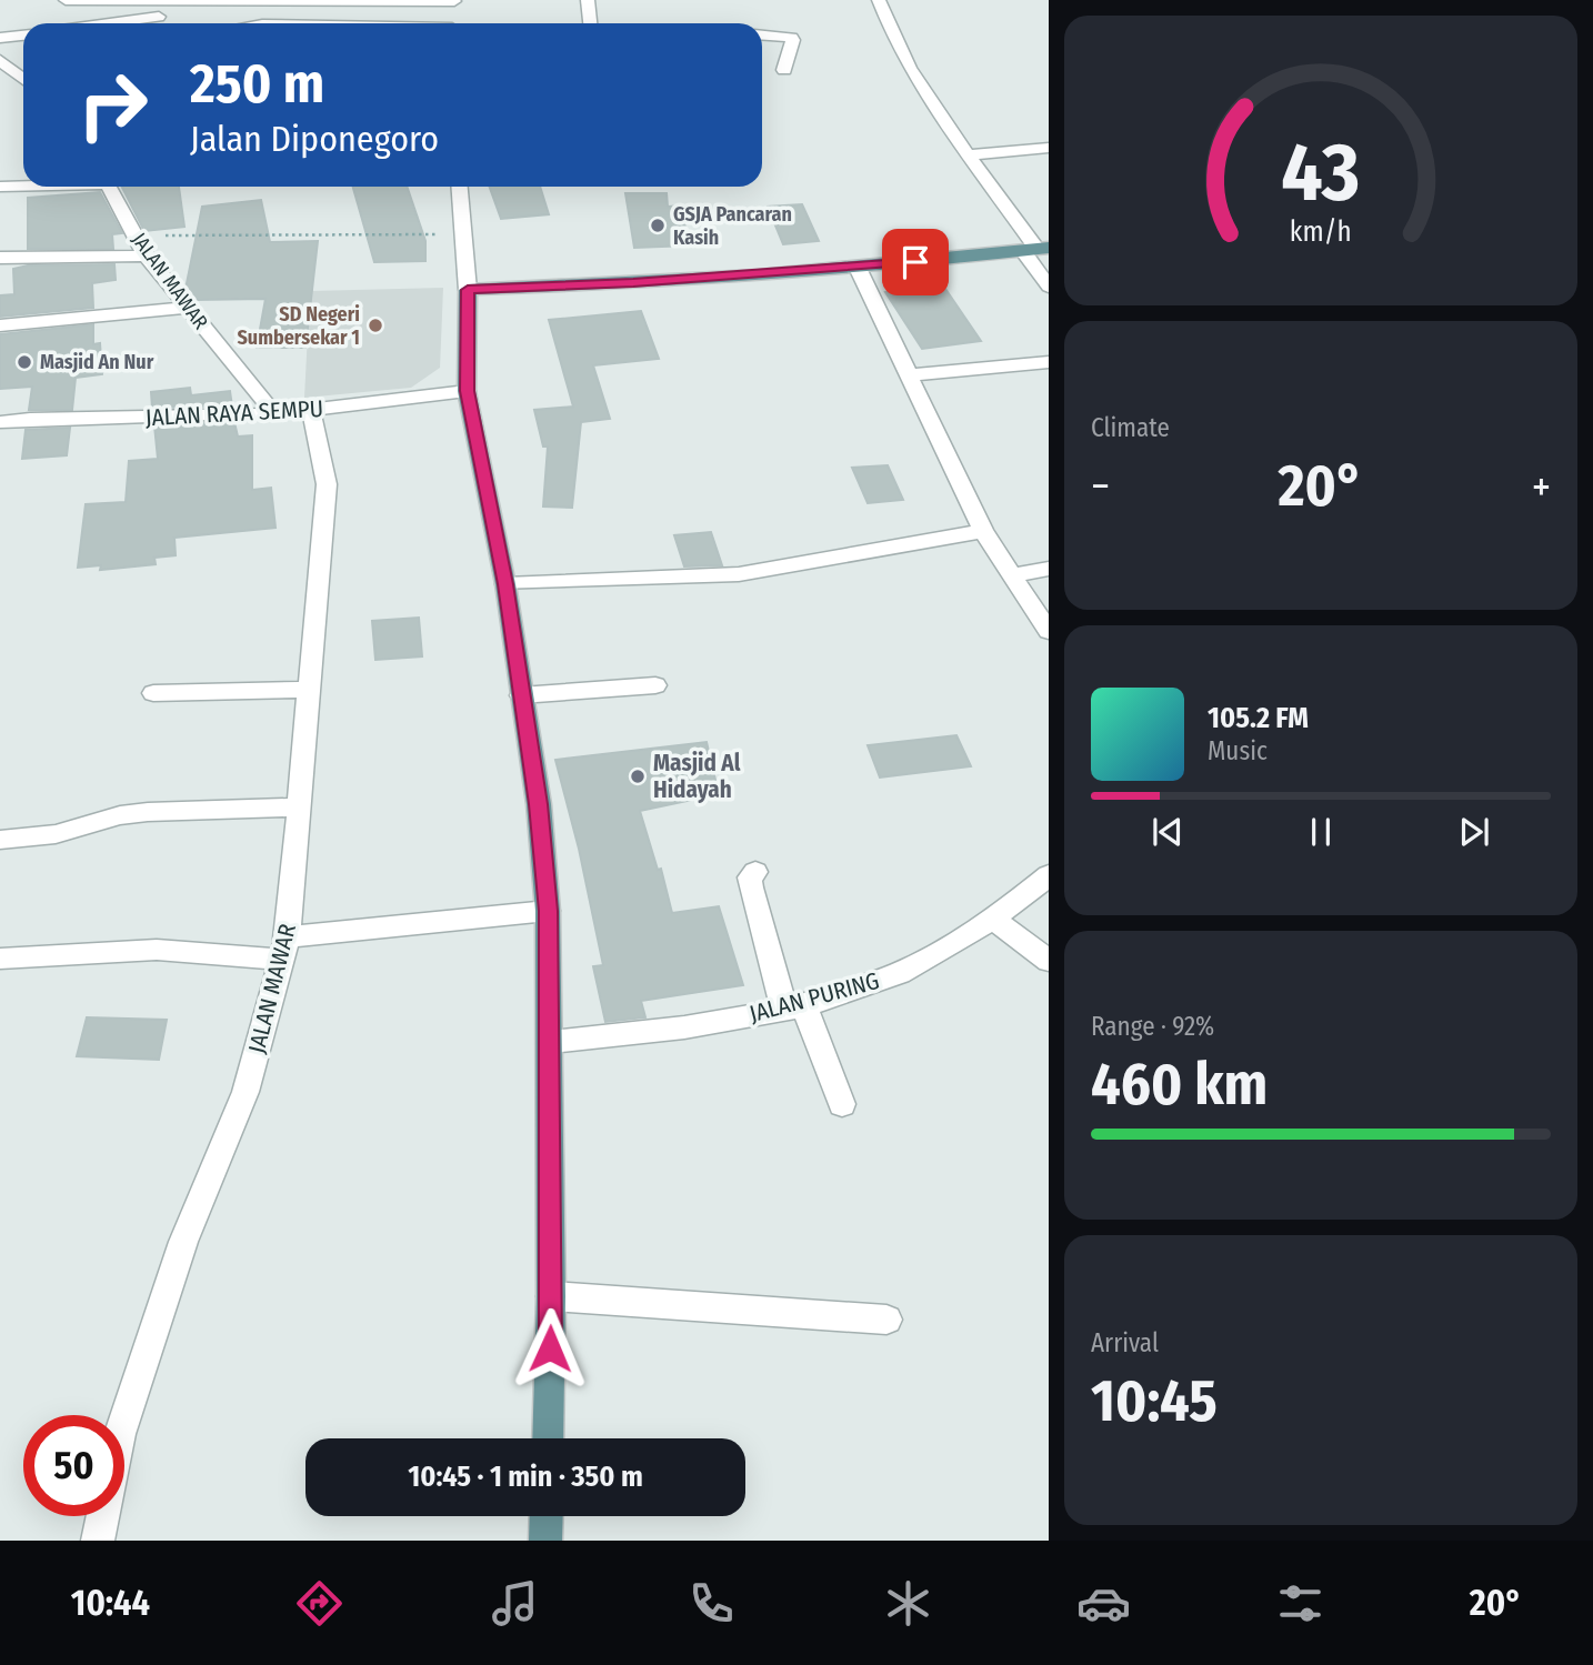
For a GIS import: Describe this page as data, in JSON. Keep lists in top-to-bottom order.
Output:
{
  "streets": {
    "street": ["JALAN MAWAR", "JALAN RAYA SEMPU", "JALAN PURING"]
  },
  "crossings": [
    ["JALAN MAWAR", "JALAN RAYA SEMPU"]
  ],
  "places": [
    "GSJA Pancaran Kasih",
    "SD Negeri Sumbersekar 1",
    "Masjid An Nur",
    "Masjid Al Hidayah"
  ],
  "page": {
    "turn": ["250 m", "Jalan Diponegoro"],
    "tile": [
      "Climate",
      ["Range · 92%", "460 km"],
      ["Arrival", "10:45"]
    ],
    "heat": ["−", "20°", "+"],
    "song": ["105.2 FM", "Music"],
    "limit": "50",
    "trip": "10:45 · 1 min · 350 m",
    "tabs": ["10:44", "20°"],
    "gauge": ["43", "km/h"]
  }
}
